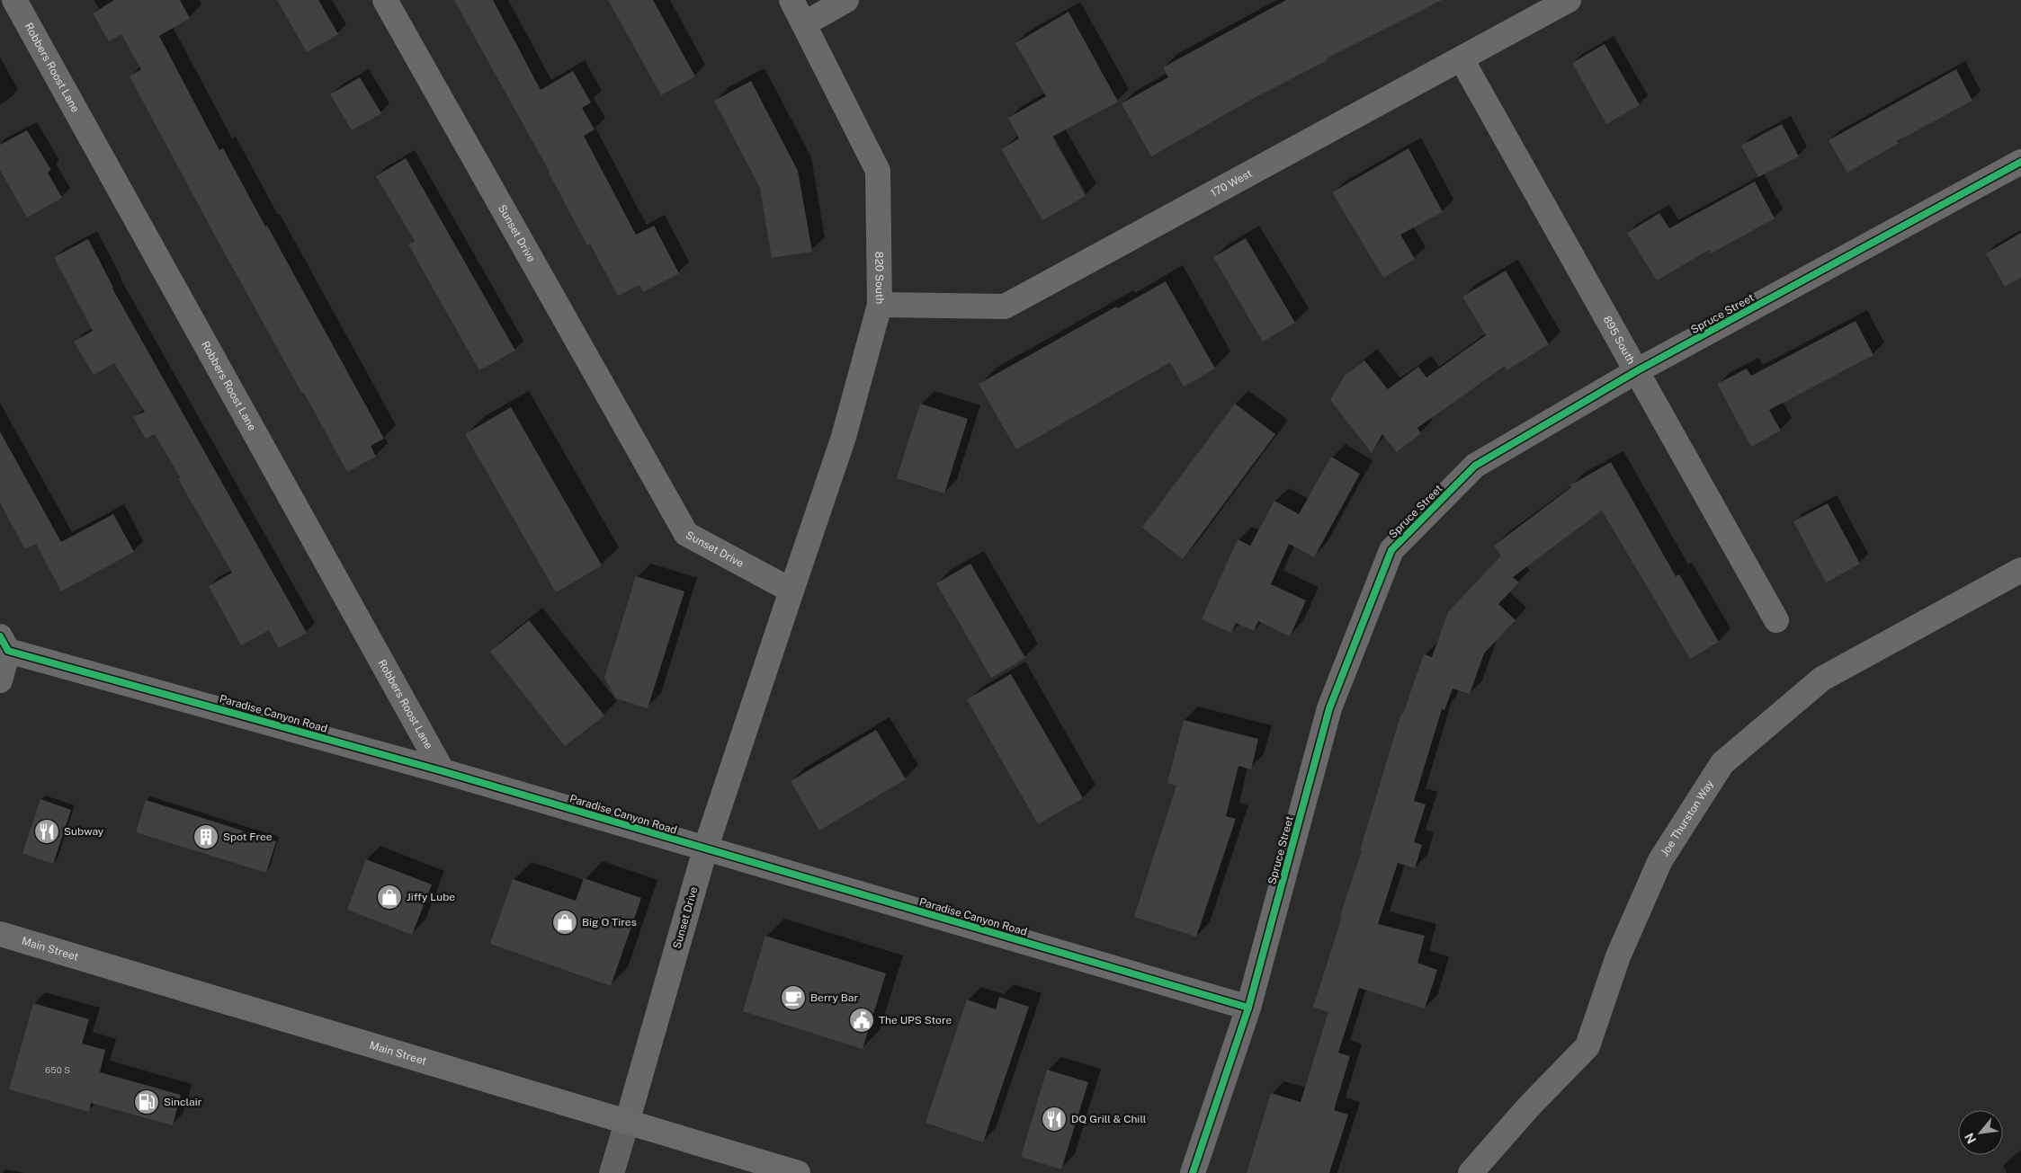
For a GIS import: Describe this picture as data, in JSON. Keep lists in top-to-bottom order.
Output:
{
  "streets": {
    "main road": ["Main Street"],
    "street": [
      "Robbers Roost Lane",
      "170 West",
      "Sunset Drive",
      "820 South",
      "Spruce Street",
      "895 South",
      "Paradise Canyon Road",
      "Joe Thurston Way"
    ]
  },
  "crossings": [
    ["Robbers Roost Lane", "Paradise Canyon Road"],
    ["170 West", "820 South"],
    ["170 West", "895 South"],
    ["Sunset Drive", "820 South"],
    ["Sunset Drive", "Paradise Canyon Road"],
    ["Sunset Drive", "Main Street"],
    ["Spruce Street", "895 South"],
    ["Spruce Street", "Paradise Canyon Road"]
  ],
  "places": {
    "restaurant": ["Subway", "DQ Grill & Chill"],
    "building": ["Spot Free"],
    "shop": ["Jiffy Lube", "Big O Tires"],
    "cafe": ["Berry Bar"],
    "public building": ["The UPS Store"],
    "fuel station": ["Sinclair"]
  },
  "house_numbers": ["650 S"],
  "north": "bottom left"
}
